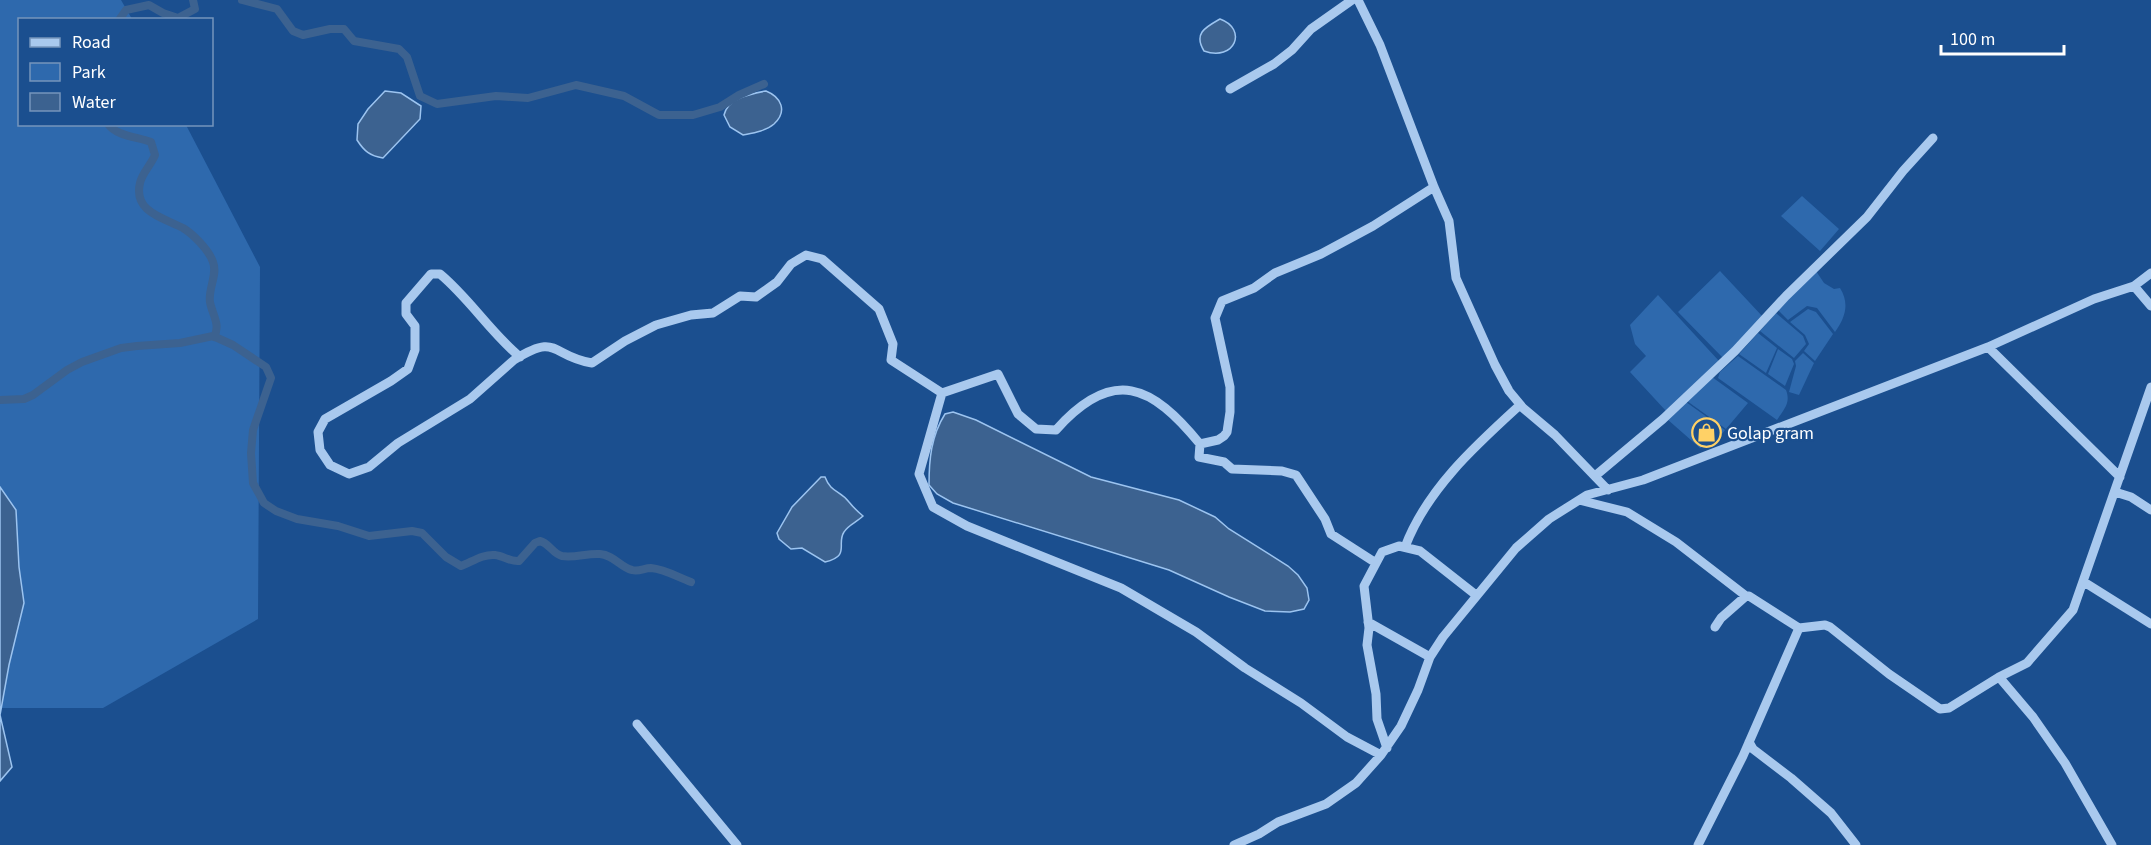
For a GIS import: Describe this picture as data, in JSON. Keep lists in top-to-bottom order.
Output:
{
  "places": {
    "shop": ["Golap gram"]
  },
  "legend": ["Road", "Park", "Water"],
  "scale_bar": "100 m"
}
